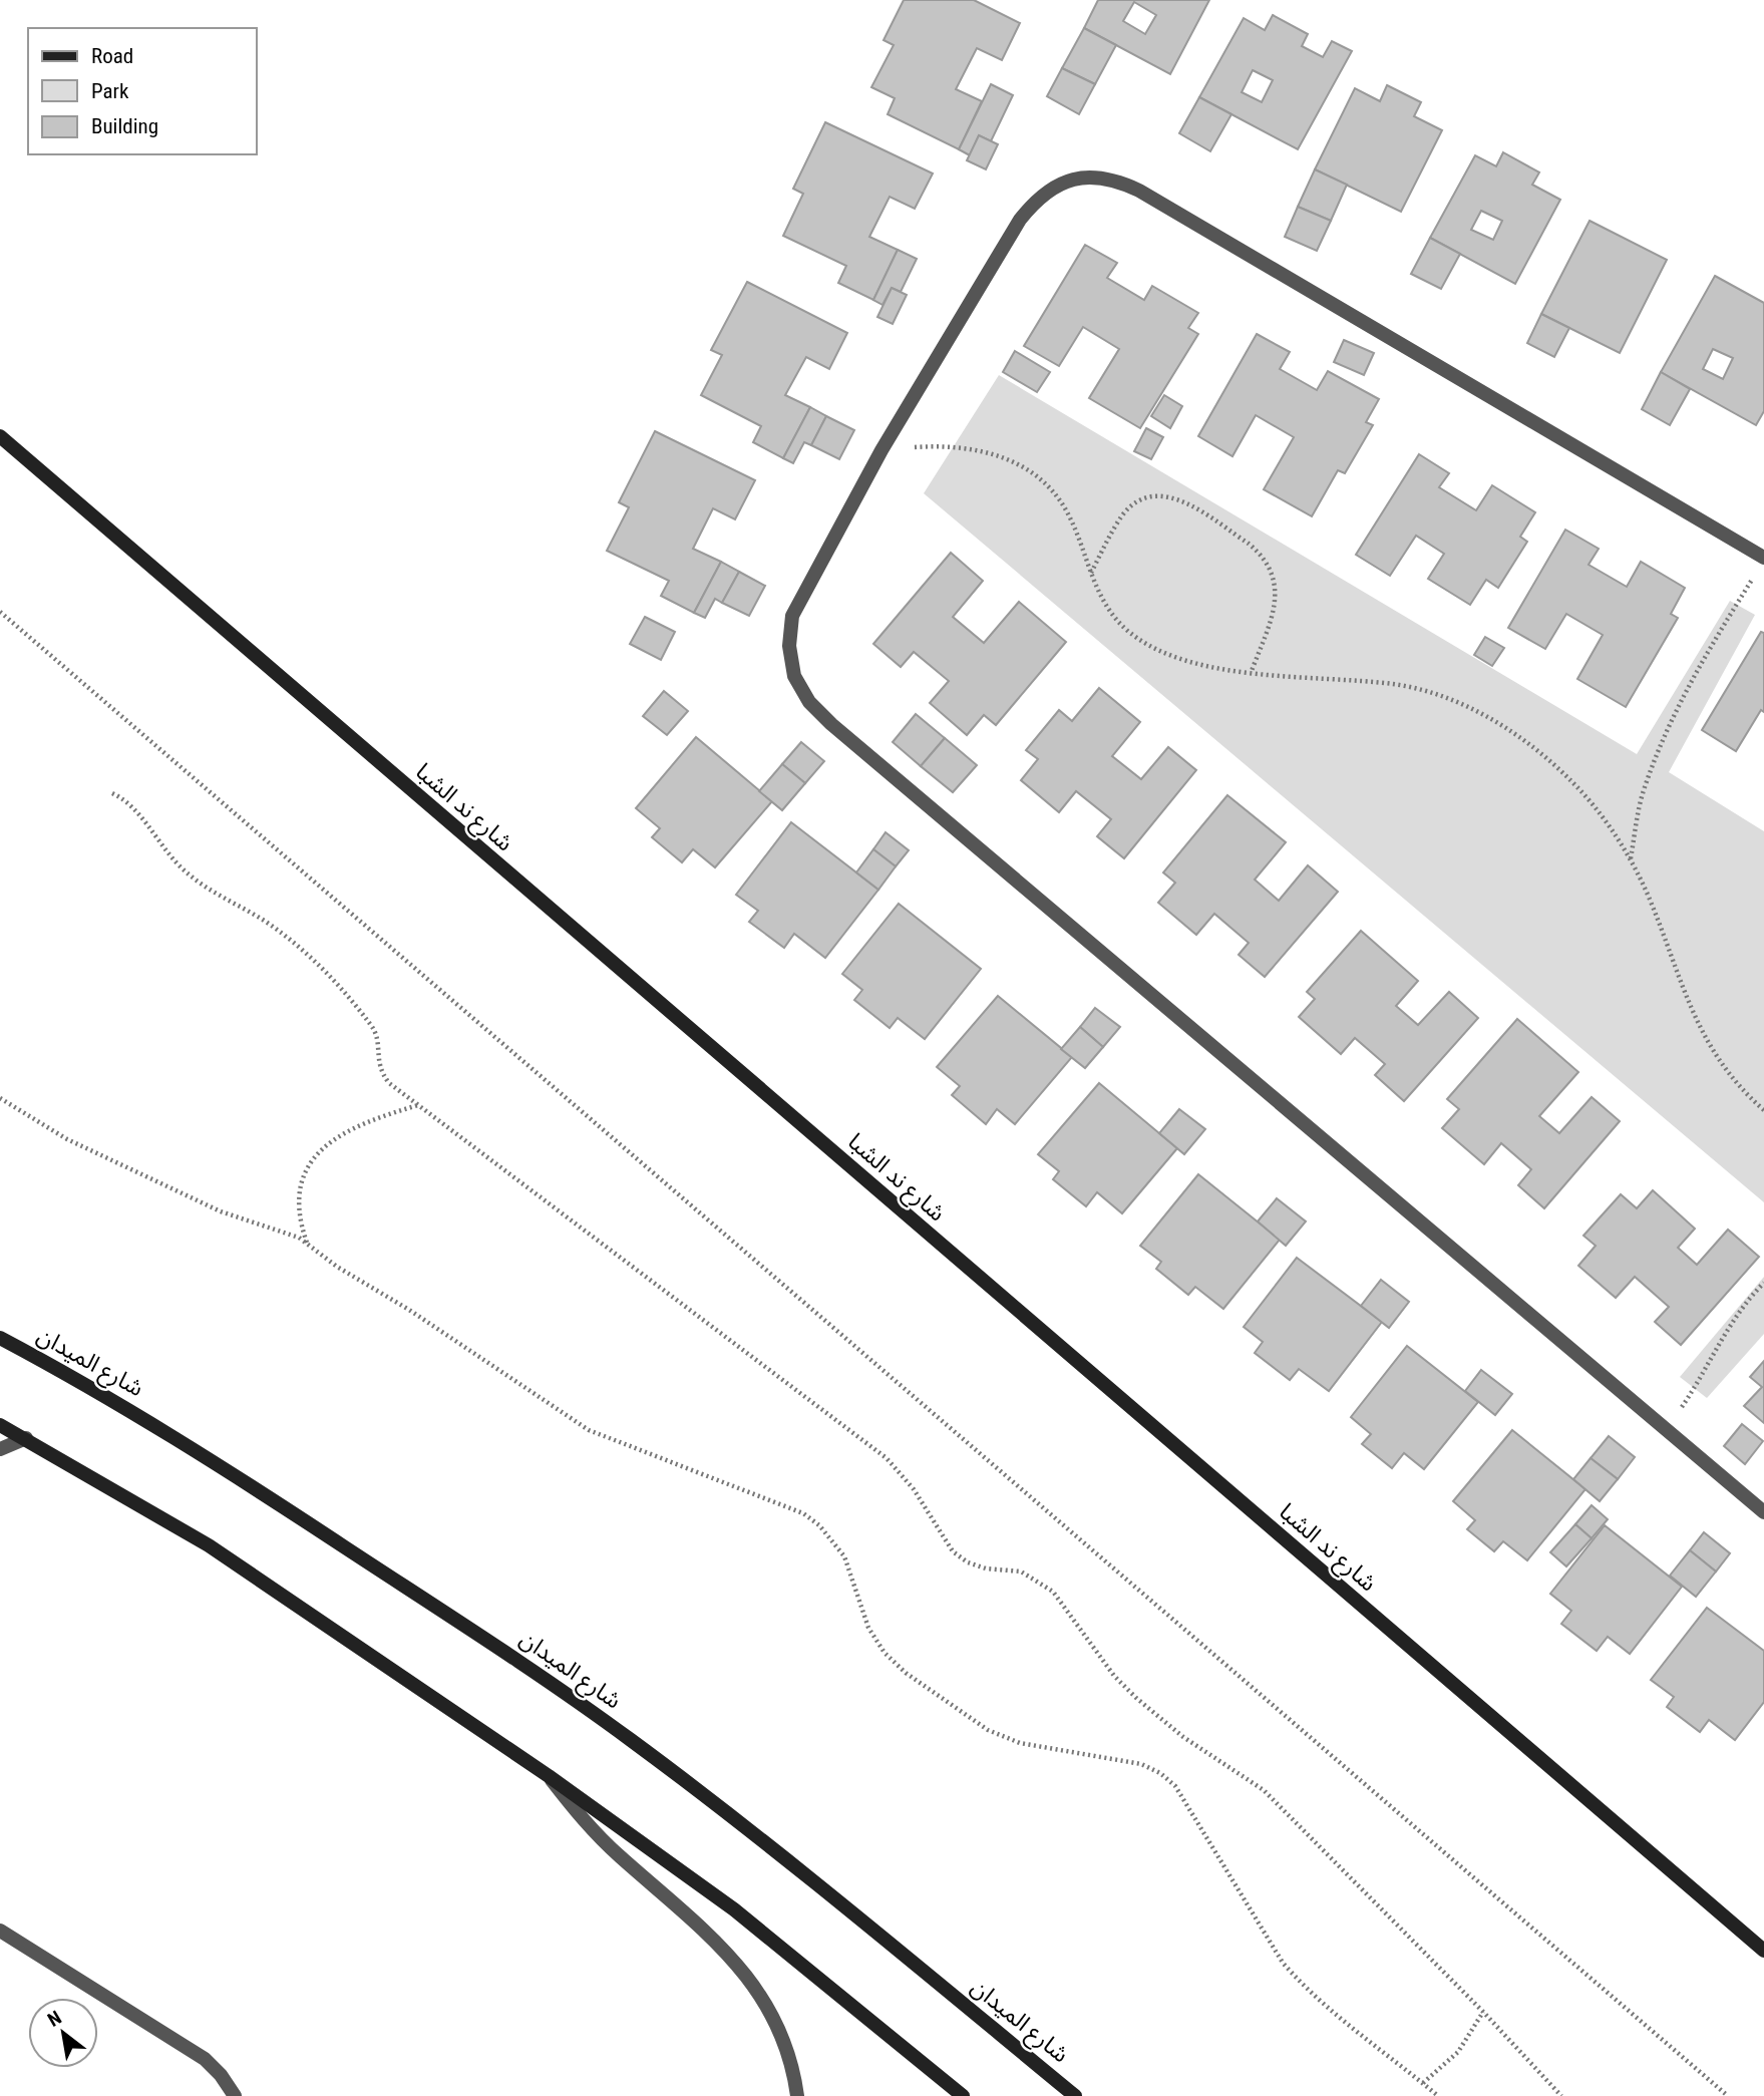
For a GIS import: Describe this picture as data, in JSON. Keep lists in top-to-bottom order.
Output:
{
  "streets": {
    "street": ["شارع ند الشبا", "شارع الميدان"]
  },
  "legend": ["Road", "Park", "Building"],
  "north": "top left"
}
